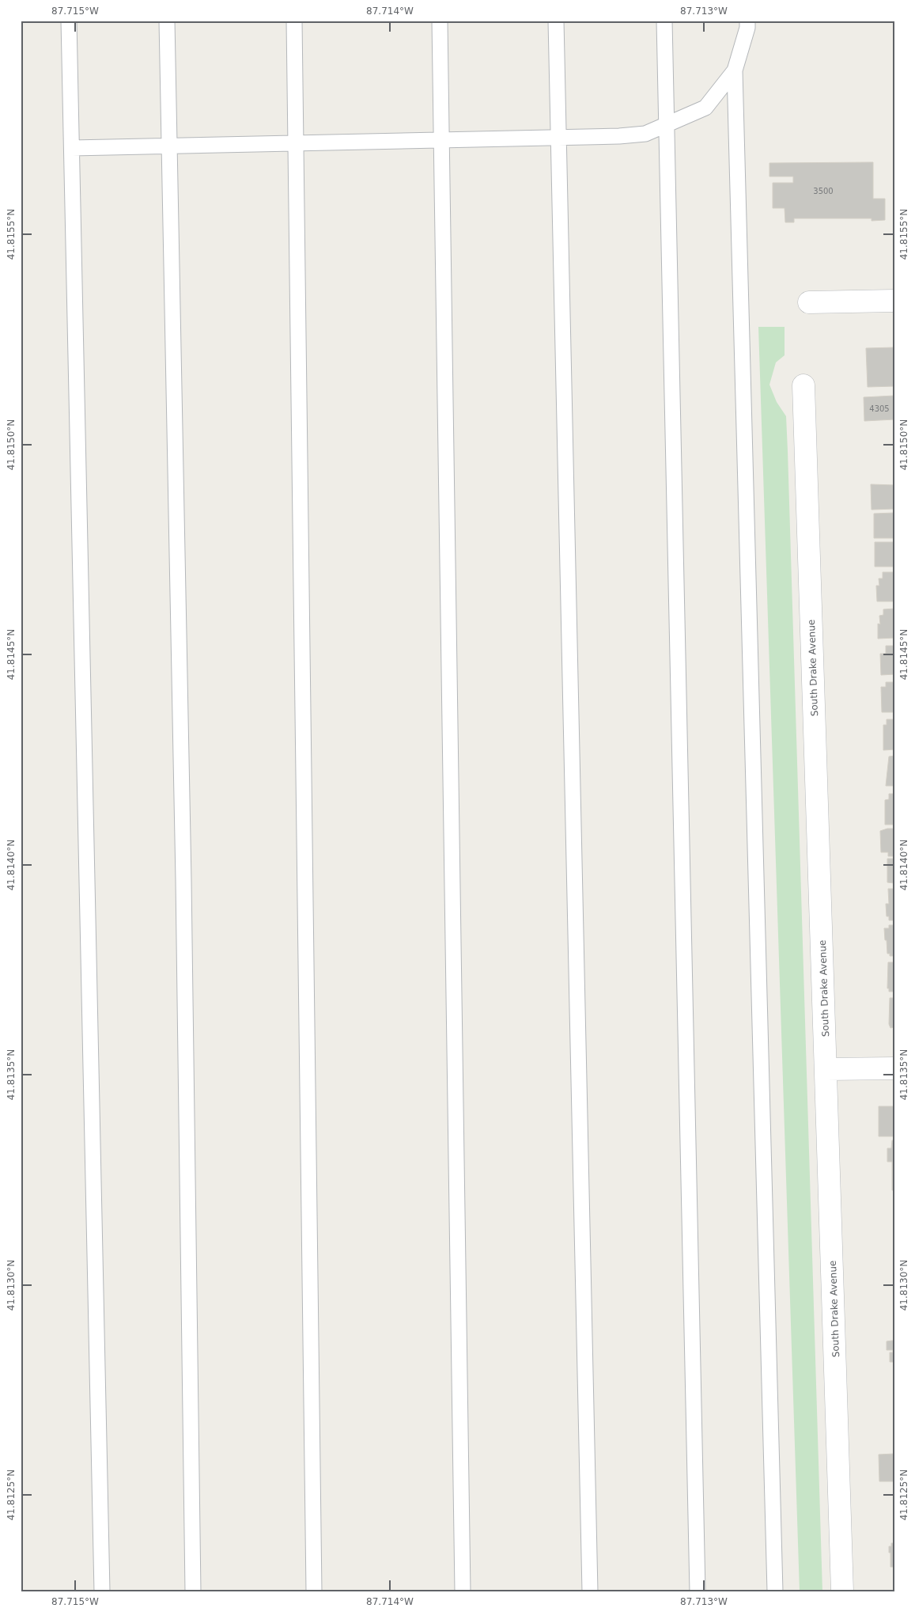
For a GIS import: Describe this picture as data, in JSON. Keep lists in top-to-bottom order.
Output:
{
  "streets": {
    "street": ["South Drake Avenue"]
  },
  "house_numbers": ["3500", "4305"],
  "coordinates": [
    "87.715°W",
    "87.714°W",
    "87.713°W",
    "41.8155°N",
    "41.8150°N",
    "41.8145°N",
    "41.8140°N",
    "41.8135°N",
    "41.8130°N",
    "41.8125°N"
  ]
}
